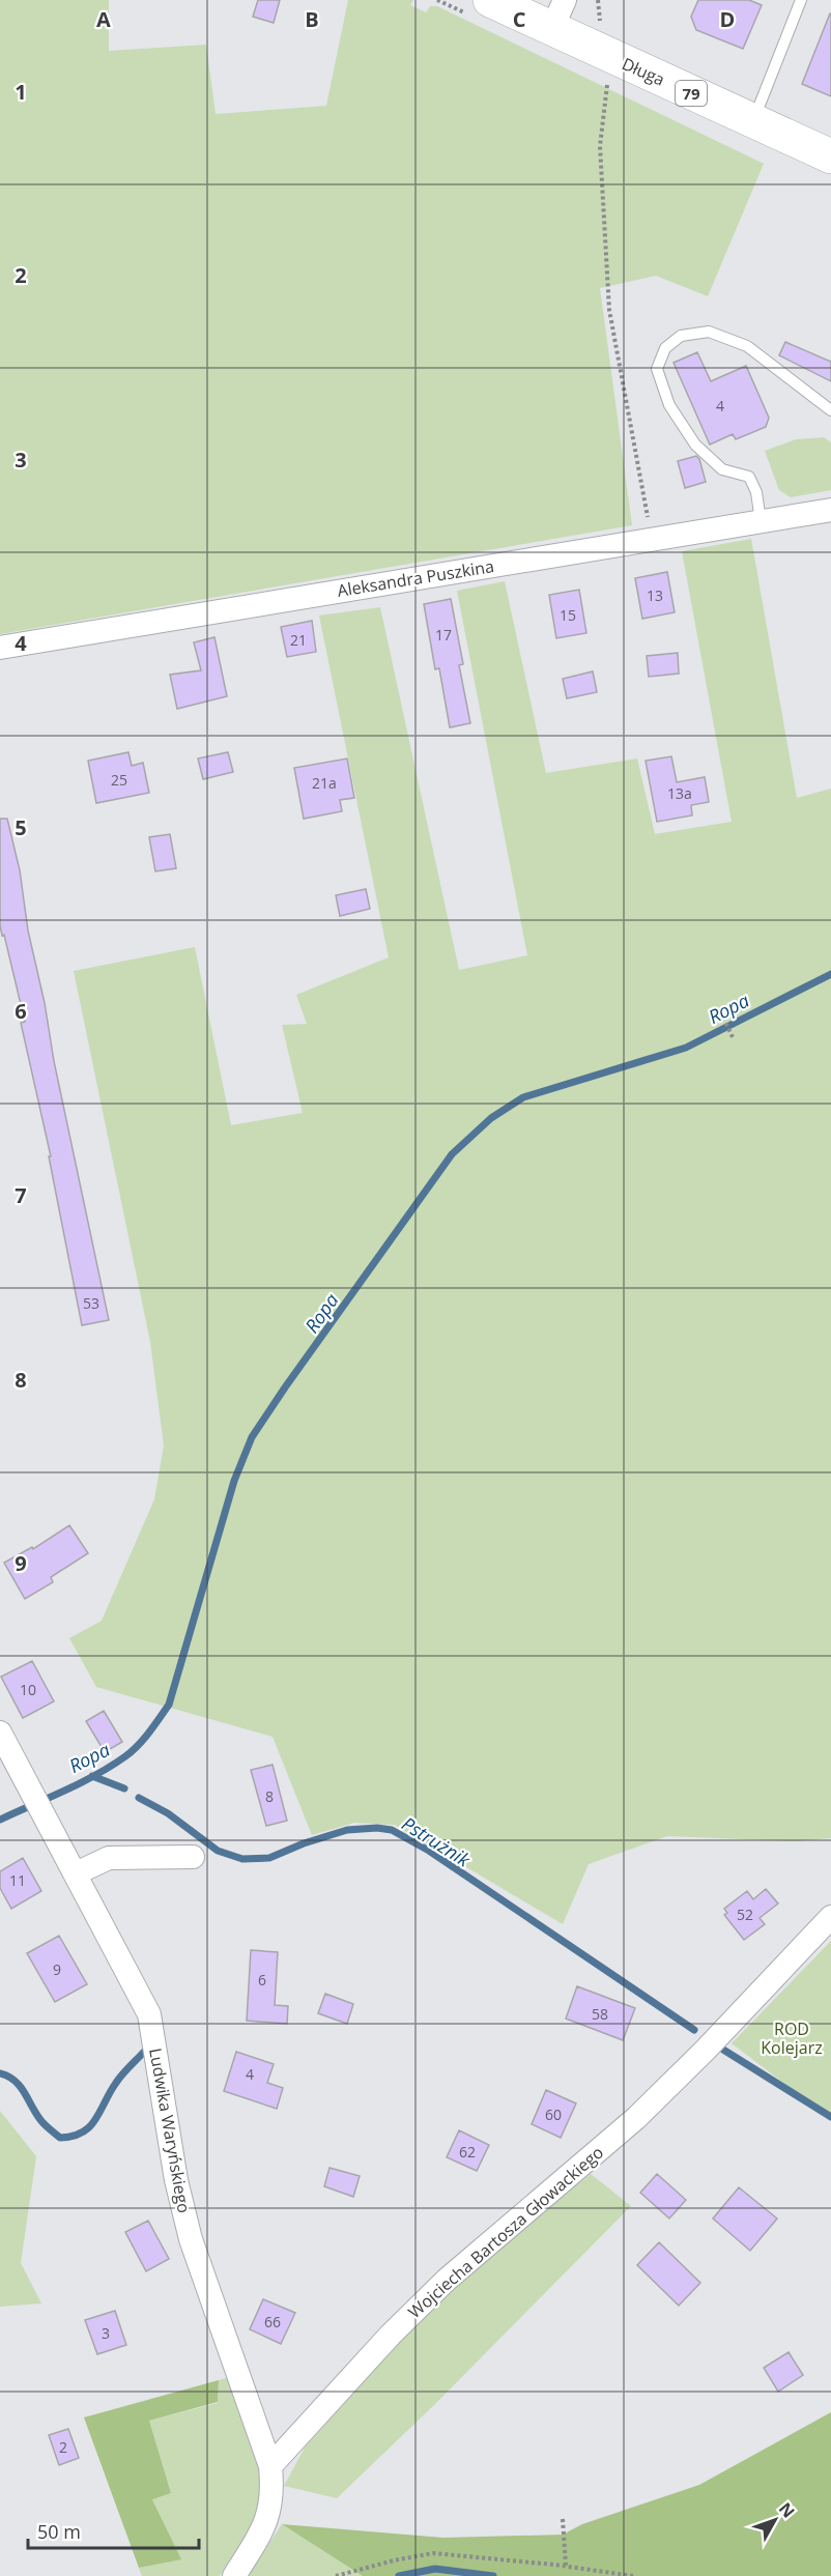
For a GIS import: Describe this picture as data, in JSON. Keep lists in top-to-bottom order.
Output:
{
  "streets": {
    "main road": ["Długa", "79"],
    "street": ["Aleksandra Puszkina", "Ludwika Waryńskiego", "Wojciecha Bartosza Głowackiego"]
  },
  "crossings": [
    ["Ludwika Waryńskiego", "Wojciecha Bartosza Głowackiego"]
  ],
  "water": ["Ropa", "Pstrużnik"],
  "parks": ["ROD Kolejarz"],
  "house_numbers": [
    "4",
    "13",
    "15",
    "17",
    "21",
    "25",
    "21a",
    "13a",
    "53",
    "10",
    "8",
    "11",
    "52",
    "9",
    "6",
    "58",
    "4",
    "60",
    "62",
    "66",
    "3",
    "2"
  ],
  "scale_bar": "50 m",
  "north": "top right",
  "grid": {
    "columns": [
      "A",
      "B",
      "C",
      "D"
    ],
    "rows": [
      "1",
      "2",
      "3",
      "4",
      "5",
      "6",
      "7",
      "8",
      "9"
    ]
  }
}
